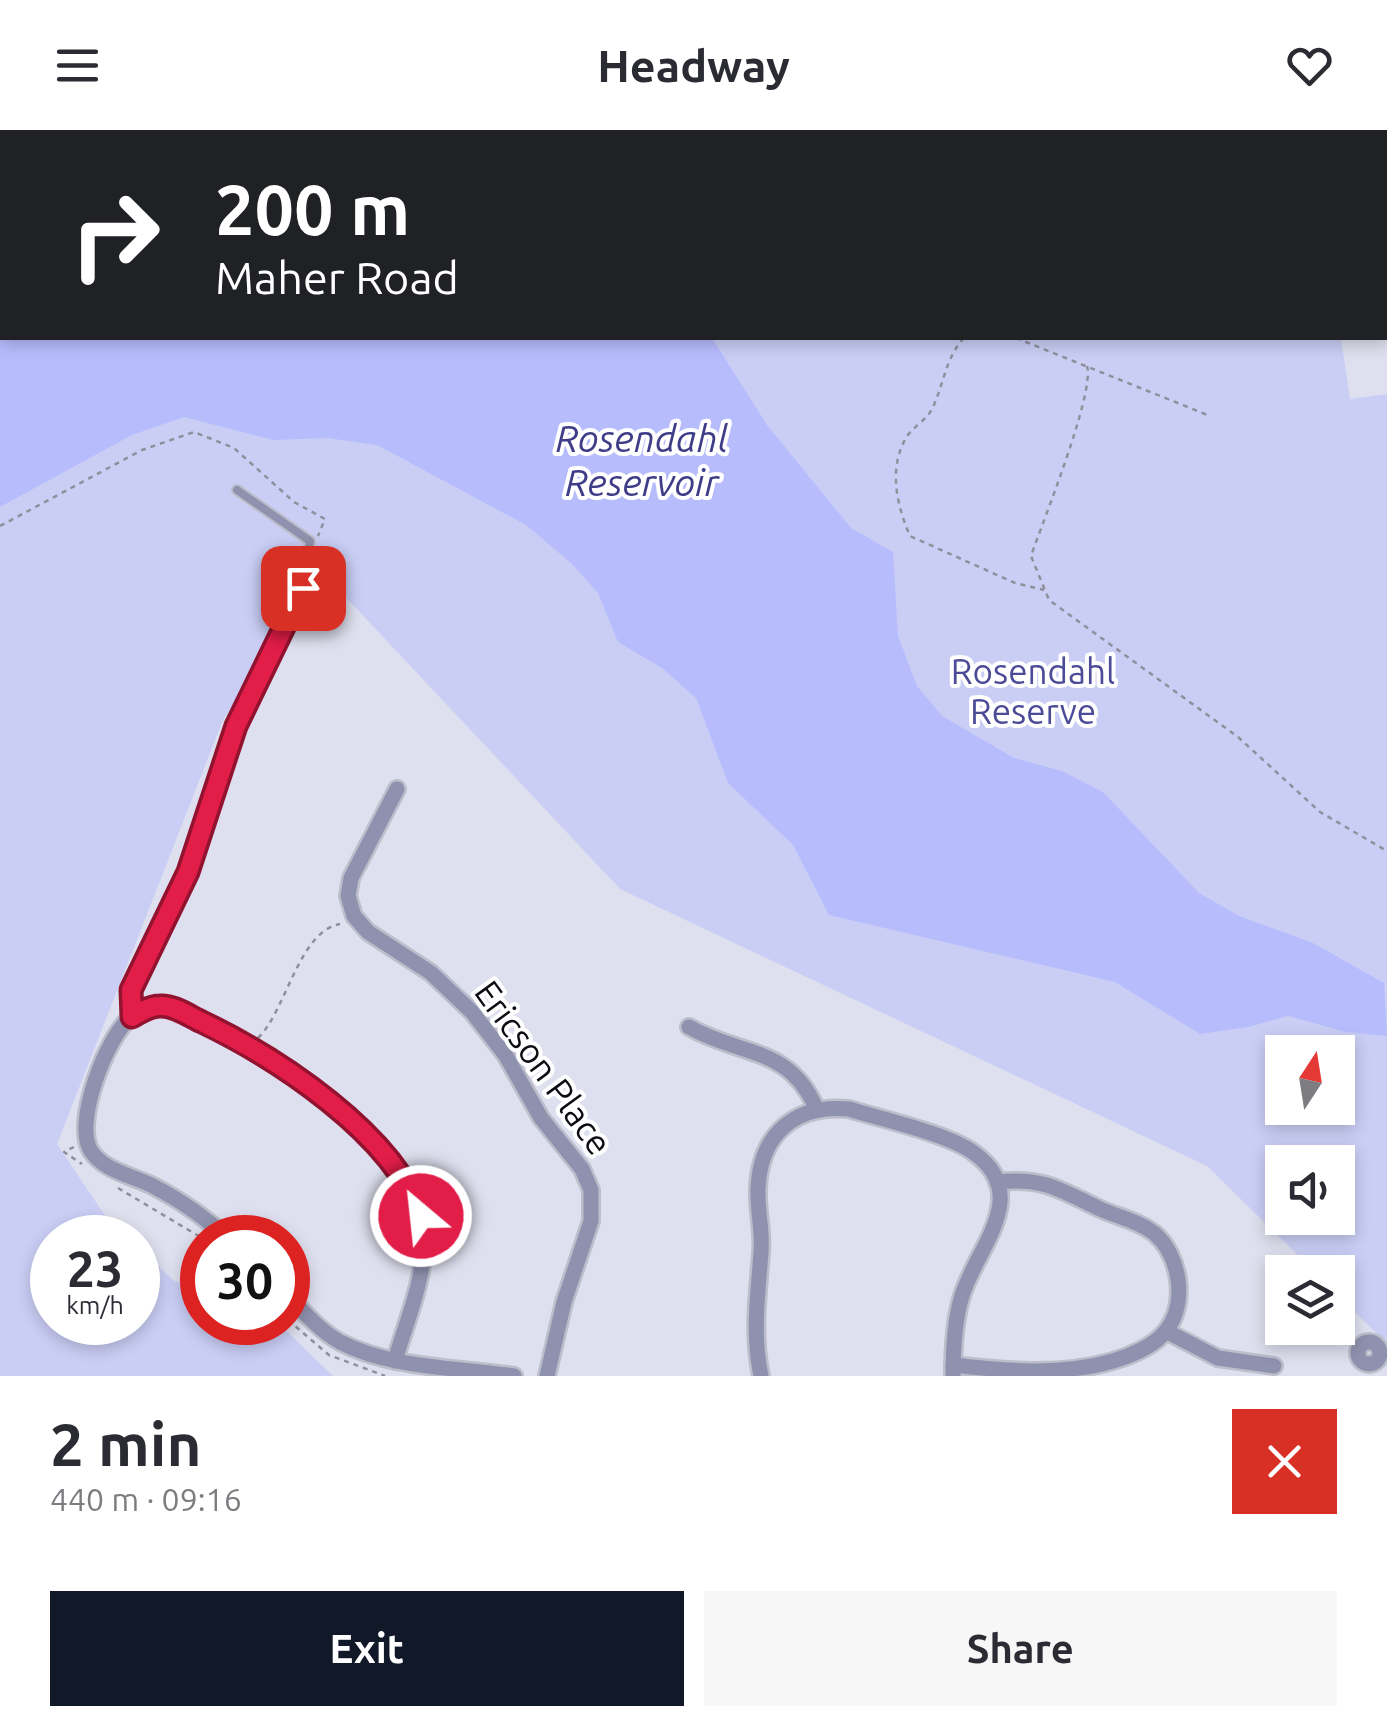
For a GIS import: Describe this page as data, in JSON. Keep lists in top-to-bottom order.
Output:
{
  "streets": {
    "street": ["Ericson Place"]
  },
  "water": ["Rosendahl Reservoir"],
  "parks": ["Rosendahl Reserve"],
  "north": "top",
  "page": {
    "header": "Headway",
    "turn": ["200 m", "Maher Road"],
    "speed": "23 km/h",
    "limit": "30",
    "heading": ["2 min", "440 m · 09:16"],
    "buttons": ["Exit", "Share"]
  }
}
